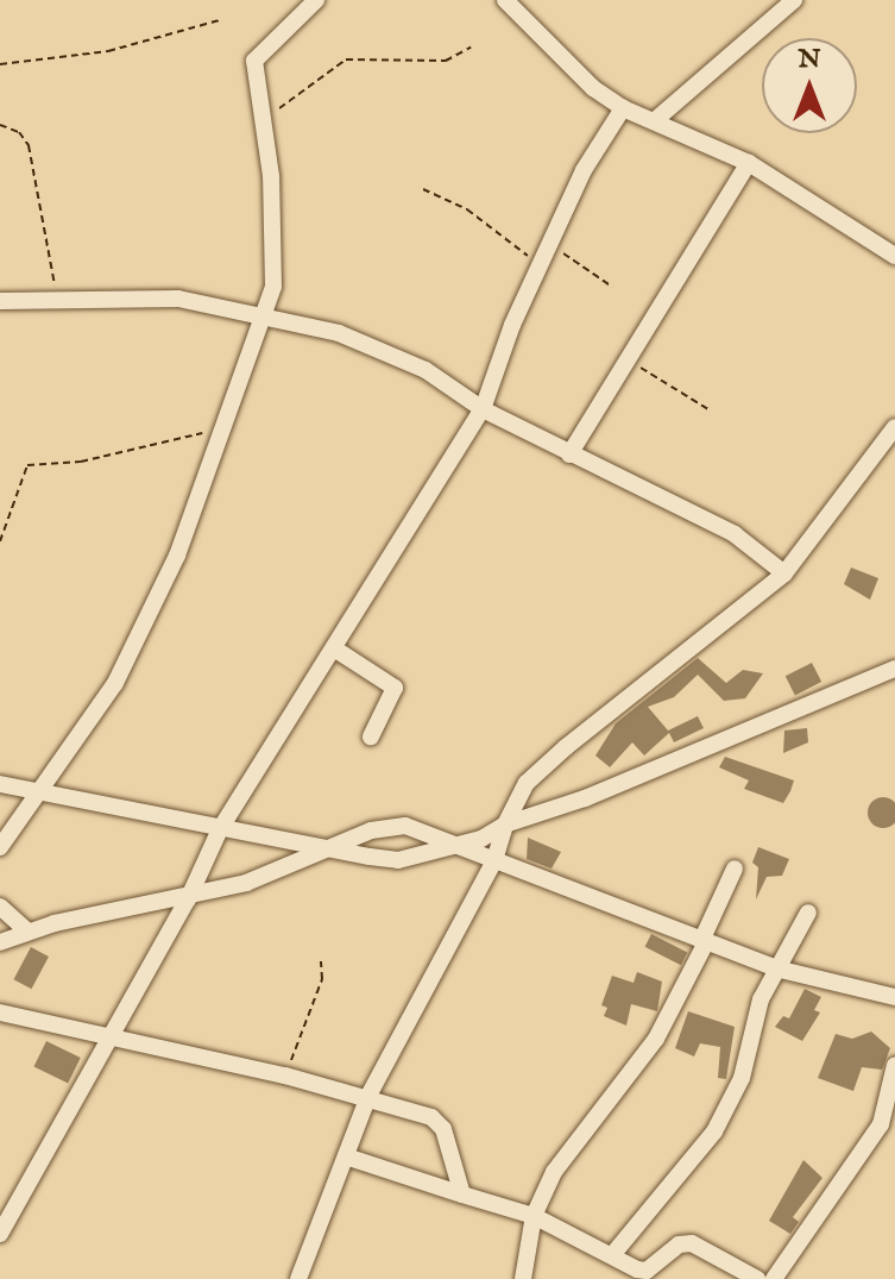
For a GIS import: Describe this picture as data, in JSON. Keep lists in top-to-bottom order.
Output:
{
  "north": "top"
}
